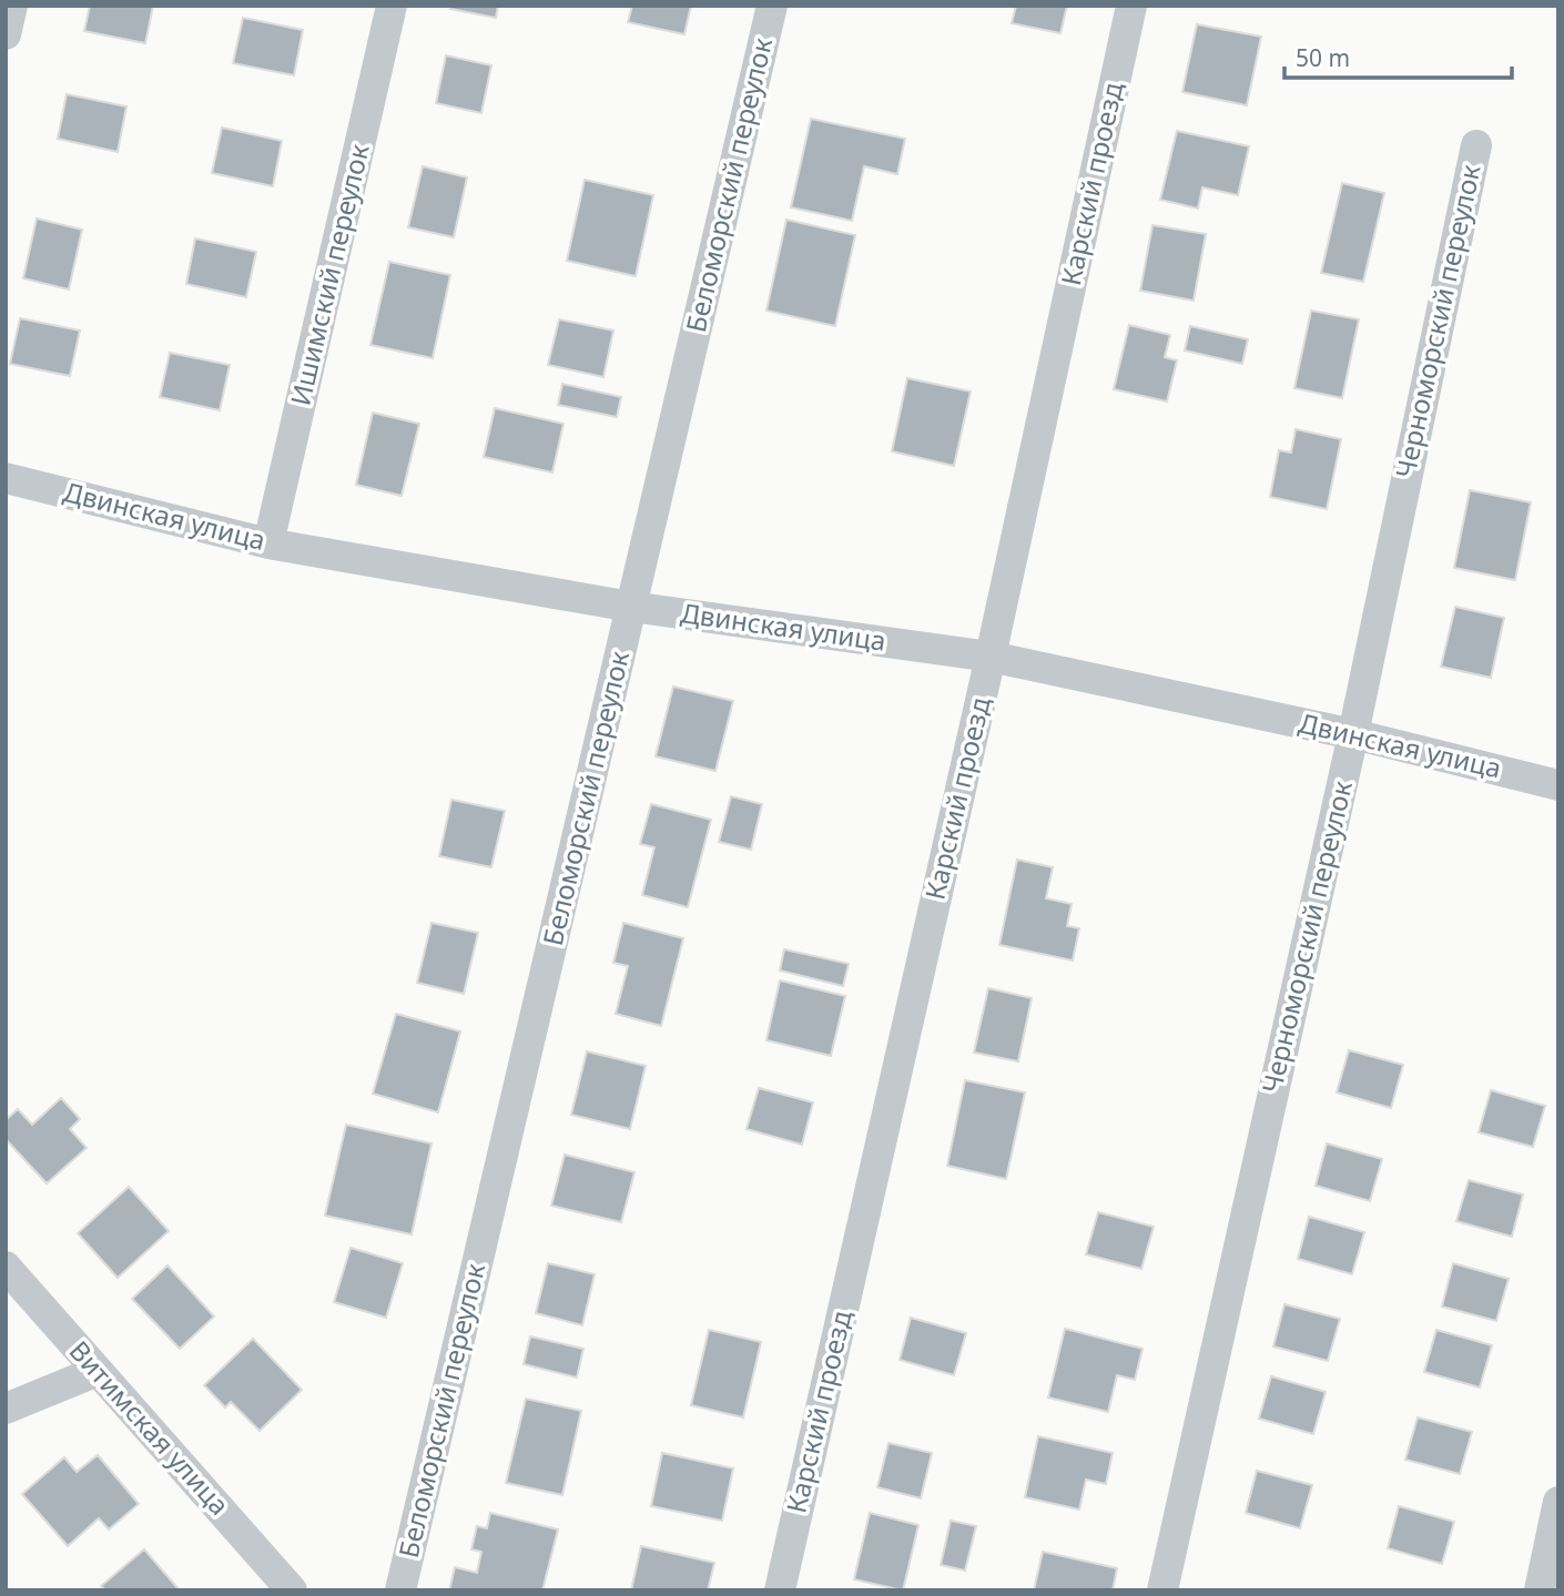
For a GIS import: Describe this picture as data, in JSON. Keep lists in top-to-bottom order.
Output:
{
  "streets": {
    "street": [
      "Карский проезд",
      "Беломорский переулок",
      "Ишимский переулок",
      "Черноморский переулок",
      "Двинская улица",
      "Витимская улица"
    ]
  },
  "crossings": [
    ["Карский проезд", "Двинская улица"],
    ["Беломорский переулок", "Двинская улица"],
    ["Ишимский переулок", "Двинская улица"],
    ["Черноморский переулок", "Двинская улица"]
  ],
  "scale_bar": "50 m"
}
